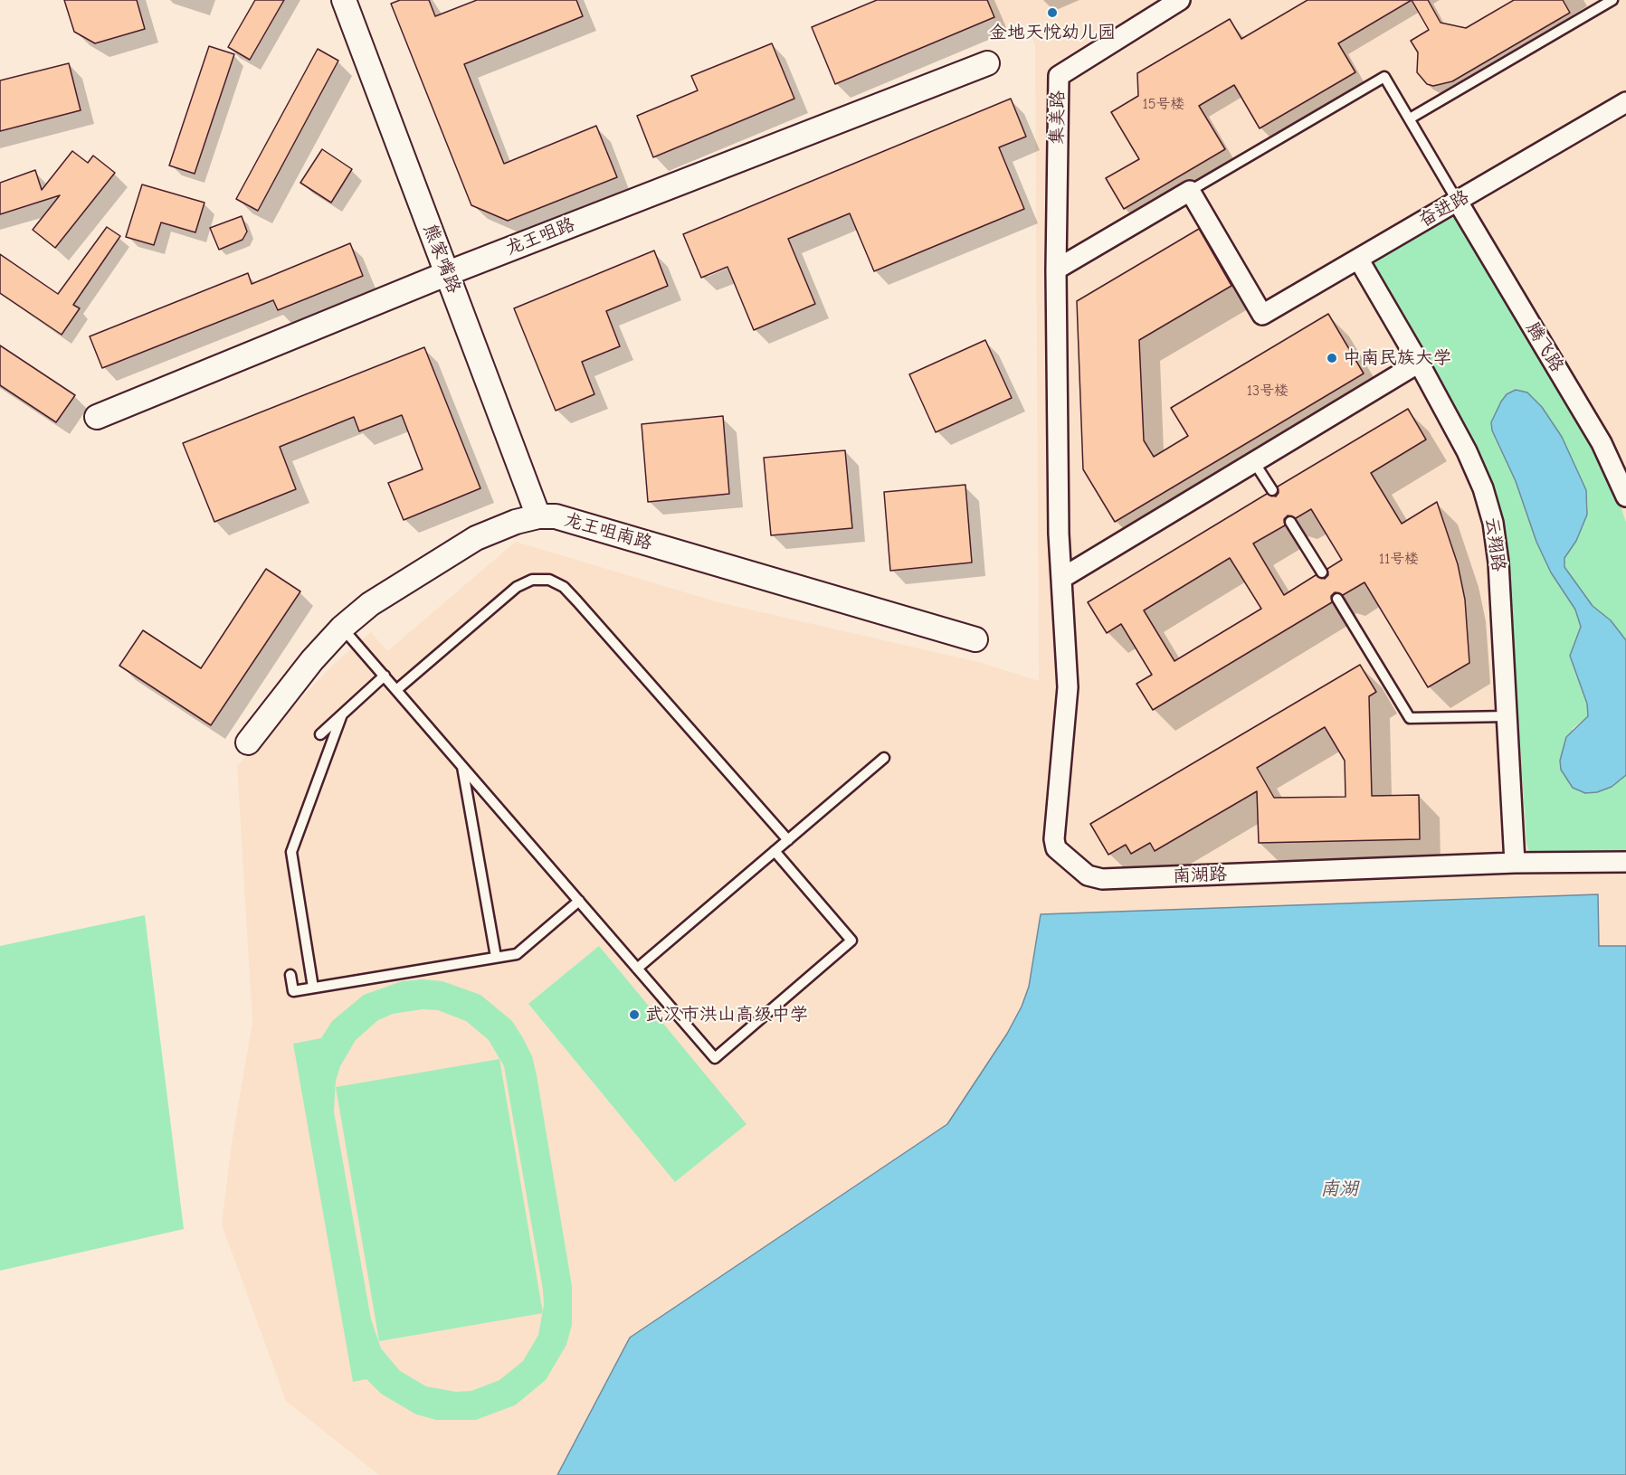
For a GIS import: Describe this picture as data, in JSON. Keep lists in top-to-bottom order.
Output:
{
  "streets": {
    "street": [
      "集美路",
      "奋进路",
      "龙王咀路",
      "熊家嘴路",
      "腾飞路",
      "龙王咀南路",
      "云翔路",
      "南湖路"
    ]
  },
  "crossings": [
    ["集美路", "南湖路"],
    ["奋进路", "腾飞路"],
    ["奋进路", "云翔路"],
    ["龙王咀路", "熊家嘴路"],
    ["熊家嘴路", "龙王咀南路"],
    ["云翔路", "南湖路"]
  ],
  "water": ["南湖"],
  "places": ["金地天悦幼儿园", "中南民族大学", "武汉市洪山高级中学"],
  "house_numbers": ["15号楼", "13号楼", "11号楼"]
}
